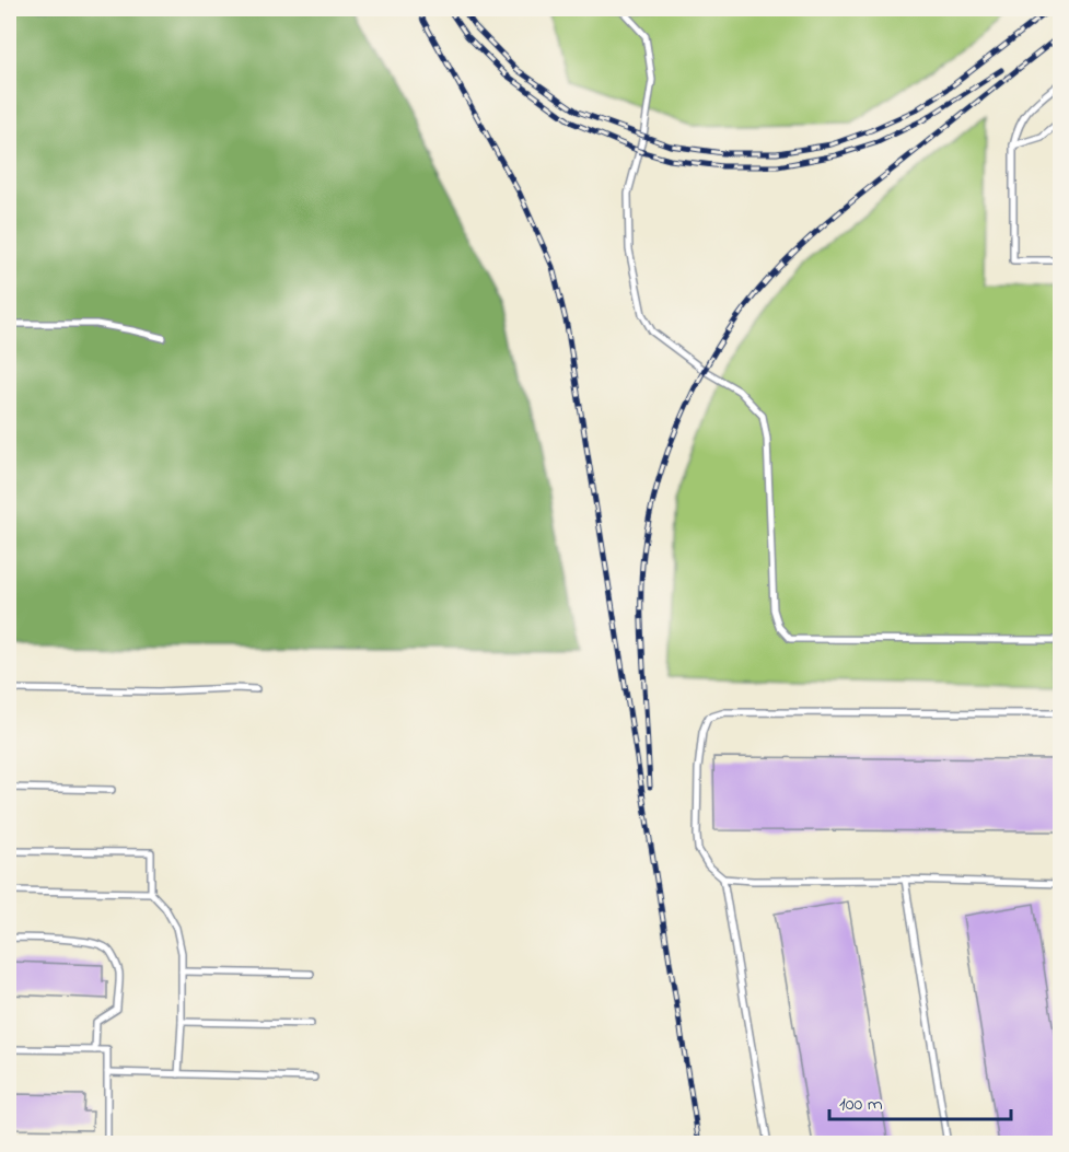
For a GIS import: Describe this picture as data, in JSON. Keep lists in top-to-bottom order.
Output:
{
  "scale_bar": "100 m"
}
